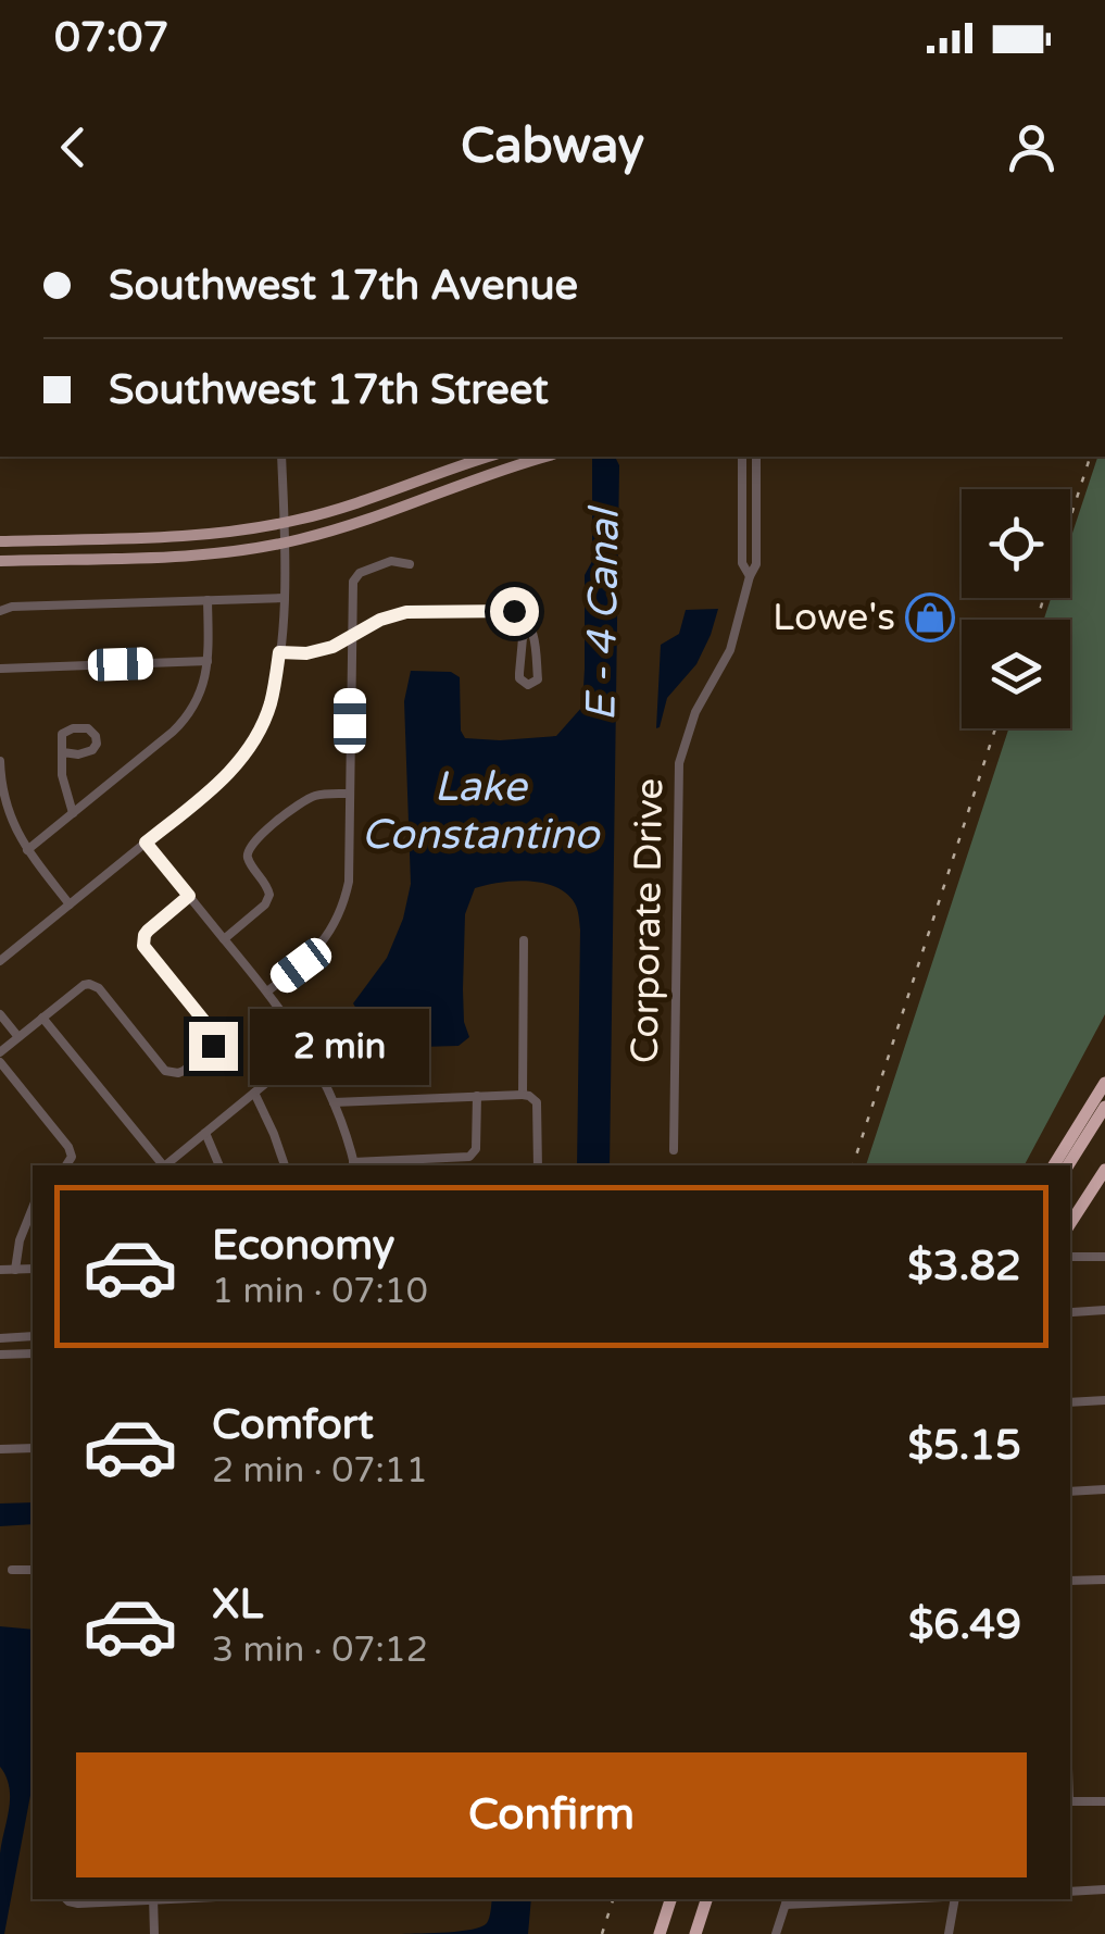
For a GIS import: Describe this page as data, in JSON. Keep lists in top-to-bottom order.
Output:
{
  "streets": {
    "street": ["Corporate Drive"]
  },
  "water": ["E - 4 Canal", "Lake Constantino"],
  "places": {
    "shop": ["Lowe's"]
  },
  "page": {
    "status": "07:07",
    "header": "Cabway",
    "banner": ["Southwest 17th Avenue", "Southwest 17th Street"],
    "bubble": "2 min",
    "list": [
      {
        "name": "Economy",
        "note": "1 min · 07:10",
        "value": "$3.82"
      },
      {
        "name": "Comfort",
        "note": "2 min · 07:11",
        "value": "$5.15"
      },
      {
        "name": "XL",
        "note": "3 min · 07:12",
        "value": "$6.49"
      }
    ],
    "buttons": "Confirm"
  }
}
